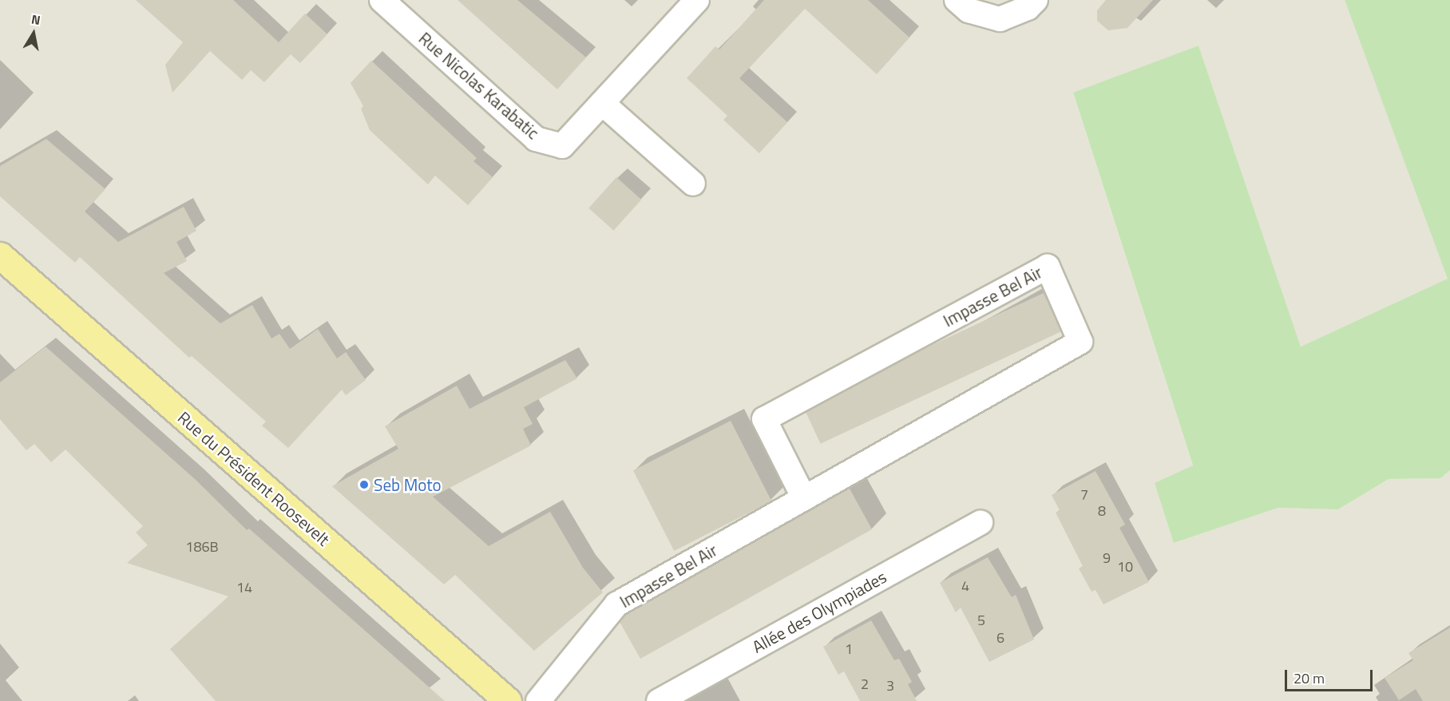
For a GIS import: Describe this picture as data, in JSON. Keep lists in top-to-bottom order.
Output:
{
  "streets": {
    "main road": ["Rue du Président Roosevelt"],
    "street": ["Rue Nicolas Karabatic", "Impasse Bel Air", "Allée des Olympiades"]
  },
  "places": ["Seb Moto"],
  "house_numbers": [
    "7",
    "8",
    "186B",
    "9",
    "10",
    "4",
    "14",
    "5",
    "6",
    "1",
    "2",
    "3"
  ],
  "scale_bar": "20 m",
  "north": "top"
}
